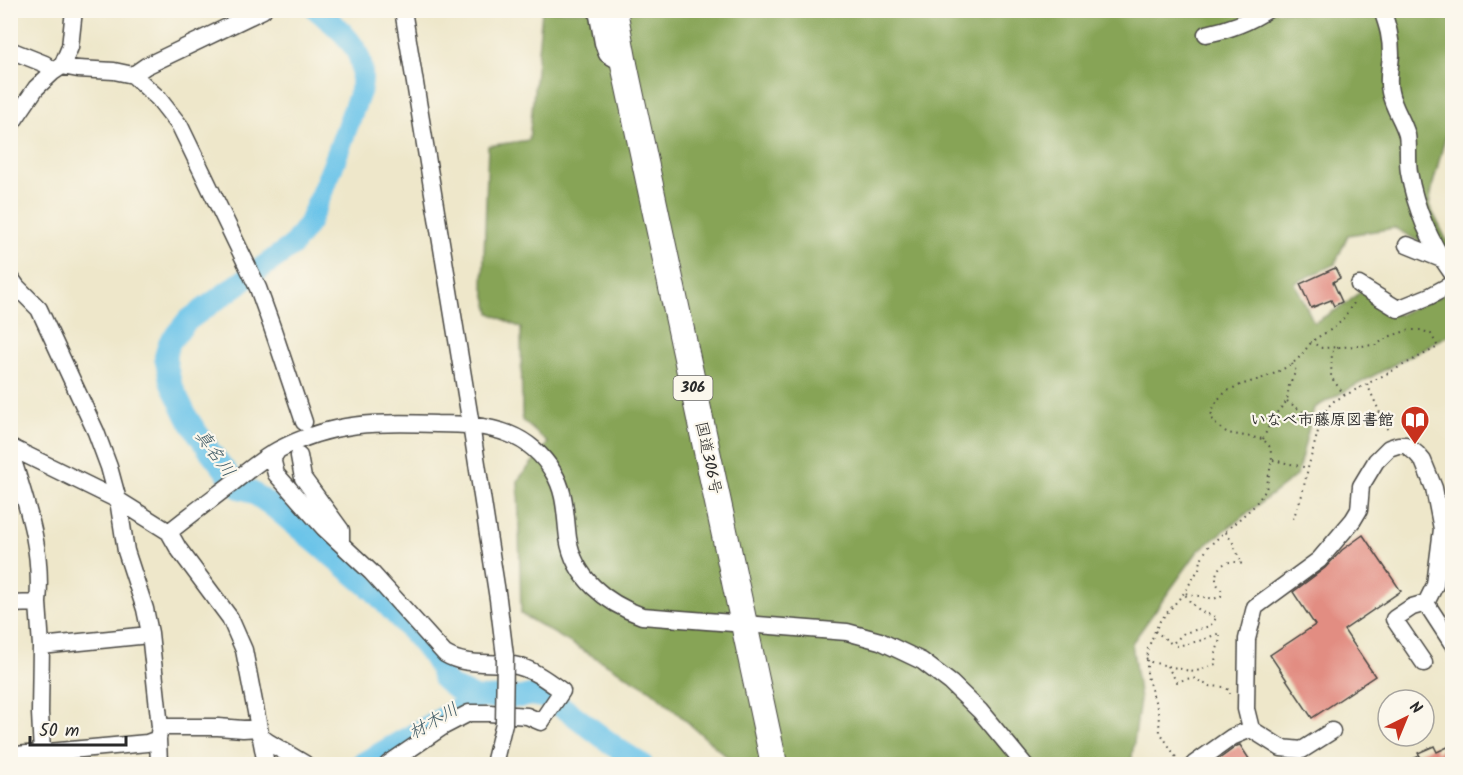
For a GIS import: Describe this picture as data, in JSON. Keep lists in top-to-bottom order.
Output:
{
  "streets": {
    "highway": ["306", "国道306号"]
  },
  "water": ["真名川", "材木川"],
  "places": {
    "library": ["いなべ市藤原図書館"]
  },
  "scale_bar": "50 m",
  "north": "top right"
}
